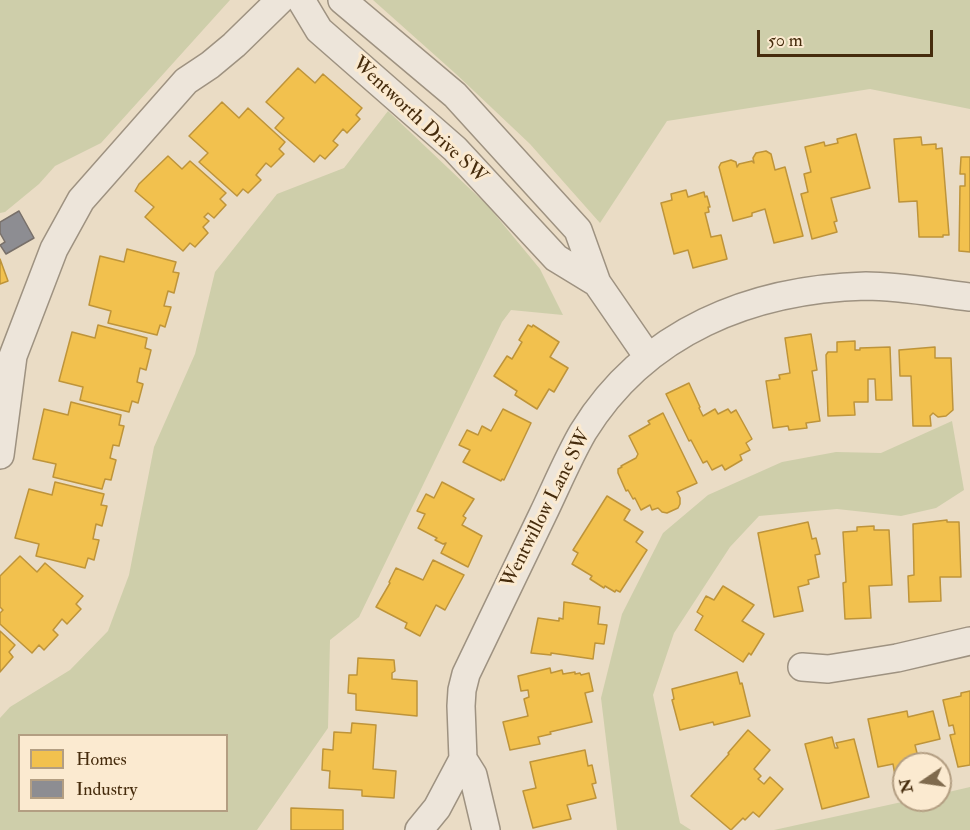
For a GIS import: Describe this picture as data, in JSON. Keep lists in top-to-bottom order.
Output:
{
  "streets": {
    "street": ["Wentworth Drive SW", "Wentwillow Lane SW"]
  },
  "crossings": [
    ["Wentworth Drive SW", "Wentwillow Lane SW"]
  ],
  "legend": ["Homes", "Industry"],
  "scale_bar": "50 m",
  "north": "left"
}
